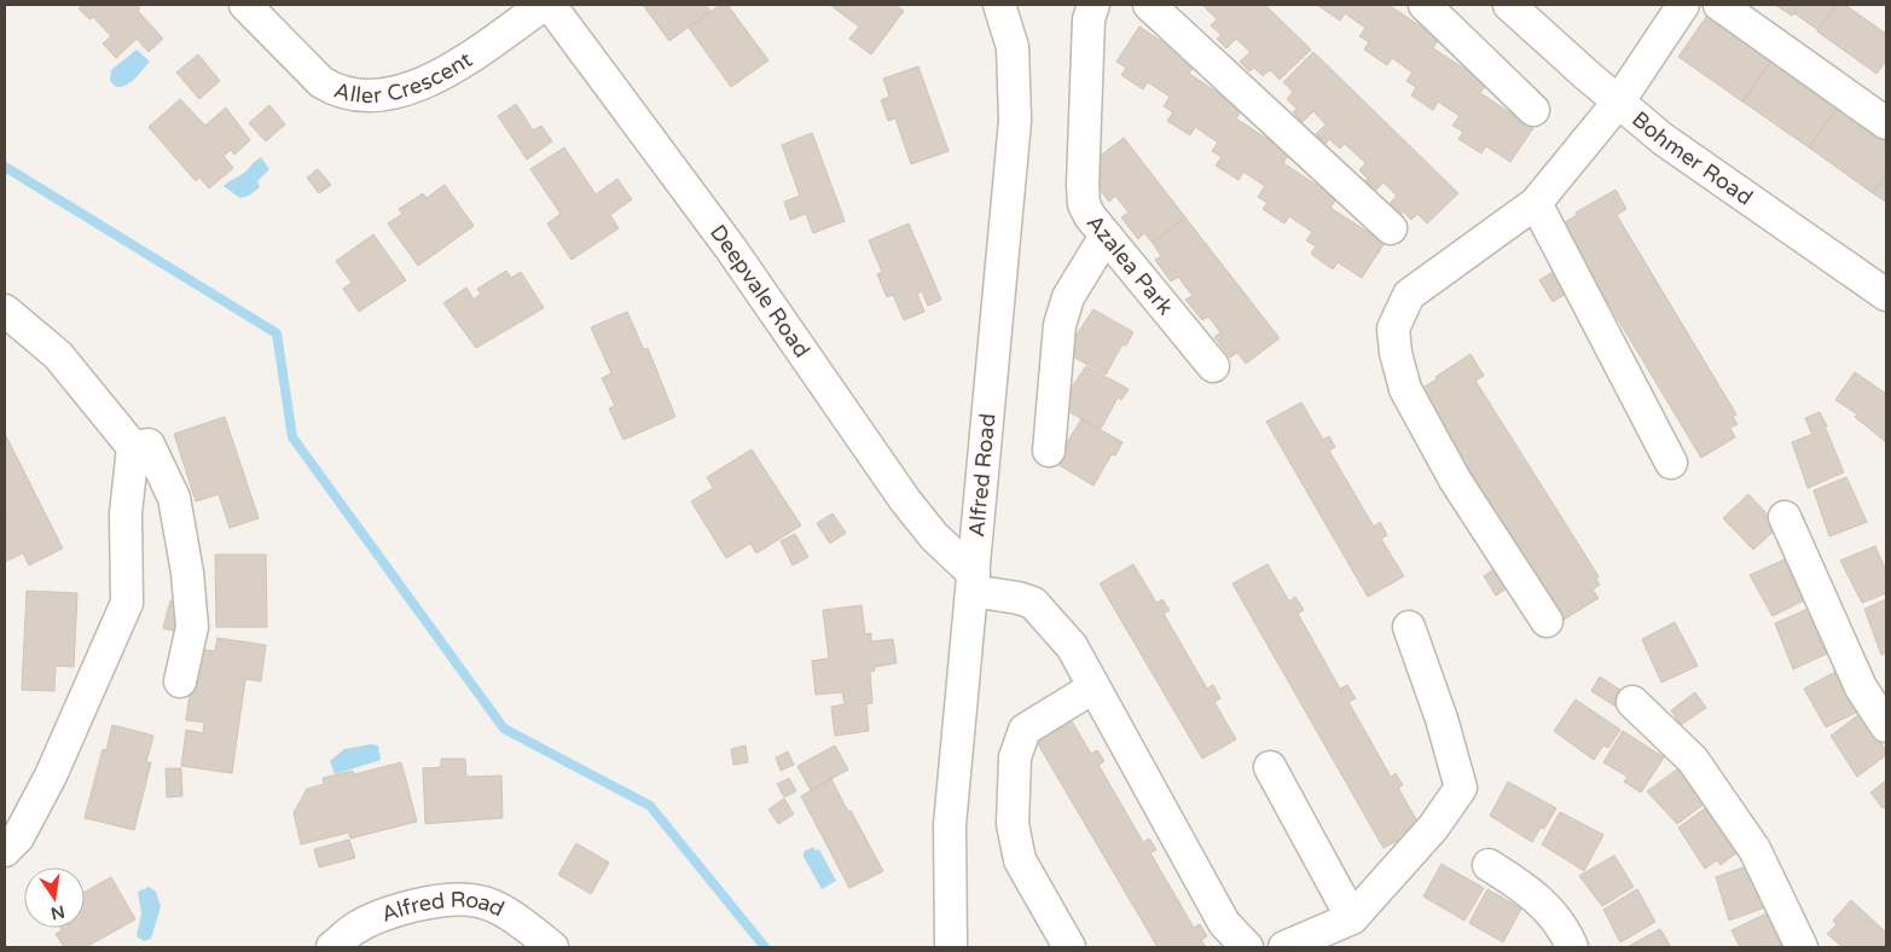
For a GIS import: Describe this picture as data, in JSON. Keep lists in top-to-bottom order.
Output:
{
  "streets": {
    "street": [
      "Aller Crescent",
      "Bohmer Road",
      "Azalea Park",
      "Deepvale Road",
      "Alfred Road"
    ]
  },
  "crossings": [
    ["Deepvale Road", "Alfred Road"]
  ],
  "north": "bottom"
}
